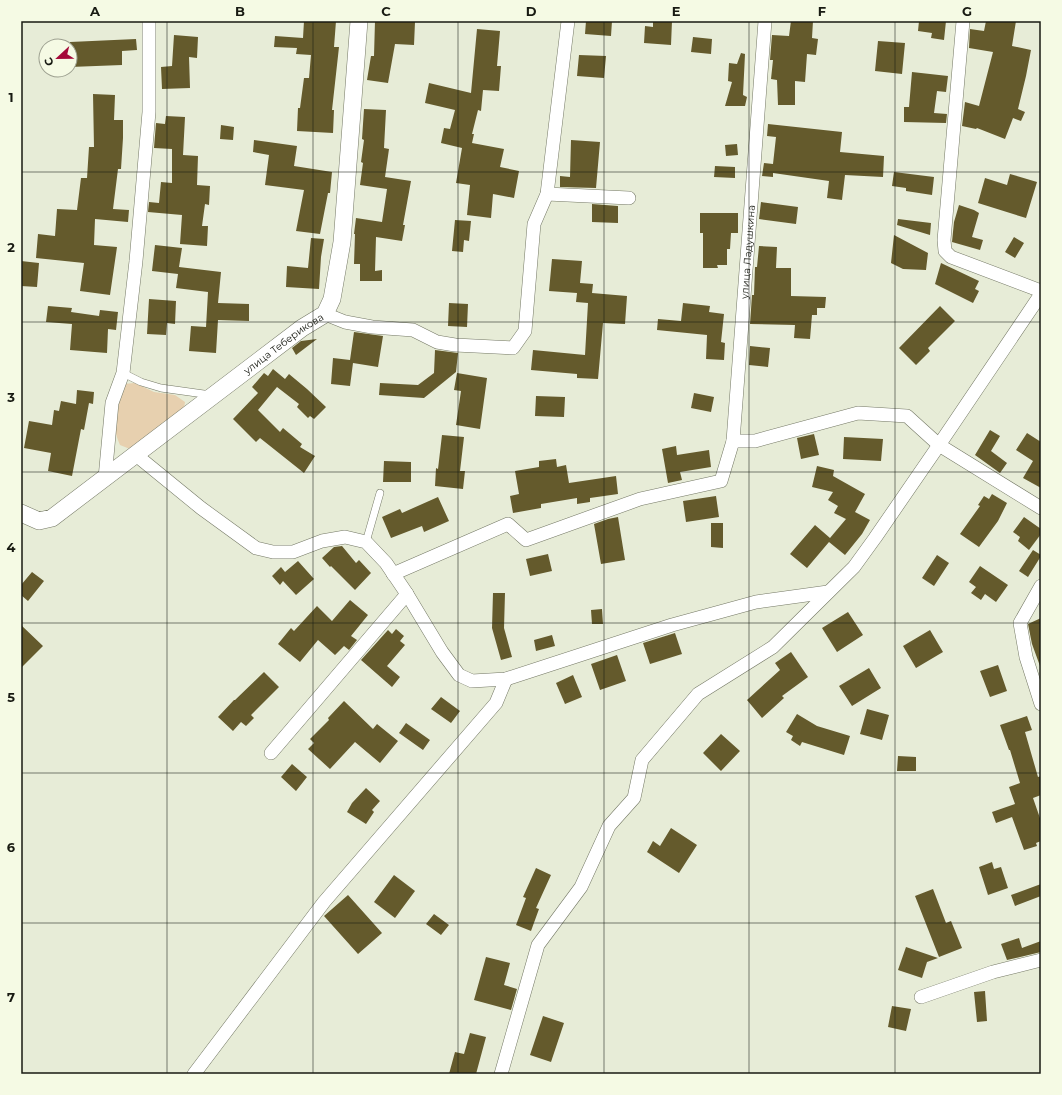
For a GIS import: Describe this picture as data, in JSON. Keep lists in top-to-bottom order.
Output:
{
  "streets": {
    "street": ["улица Ладушкина", "улица Теберикова"]
  },
  "north": "left",
  "grid": {
    "columns": [
      "A",
      "B",
      "C",
      "D",
      "E",
      "F",
      "G"
    ],
    "rows": [
      "1",
      "2",
      "3",
      "4",
      "5",
      "6",
      "7"
    ]
  }
}
